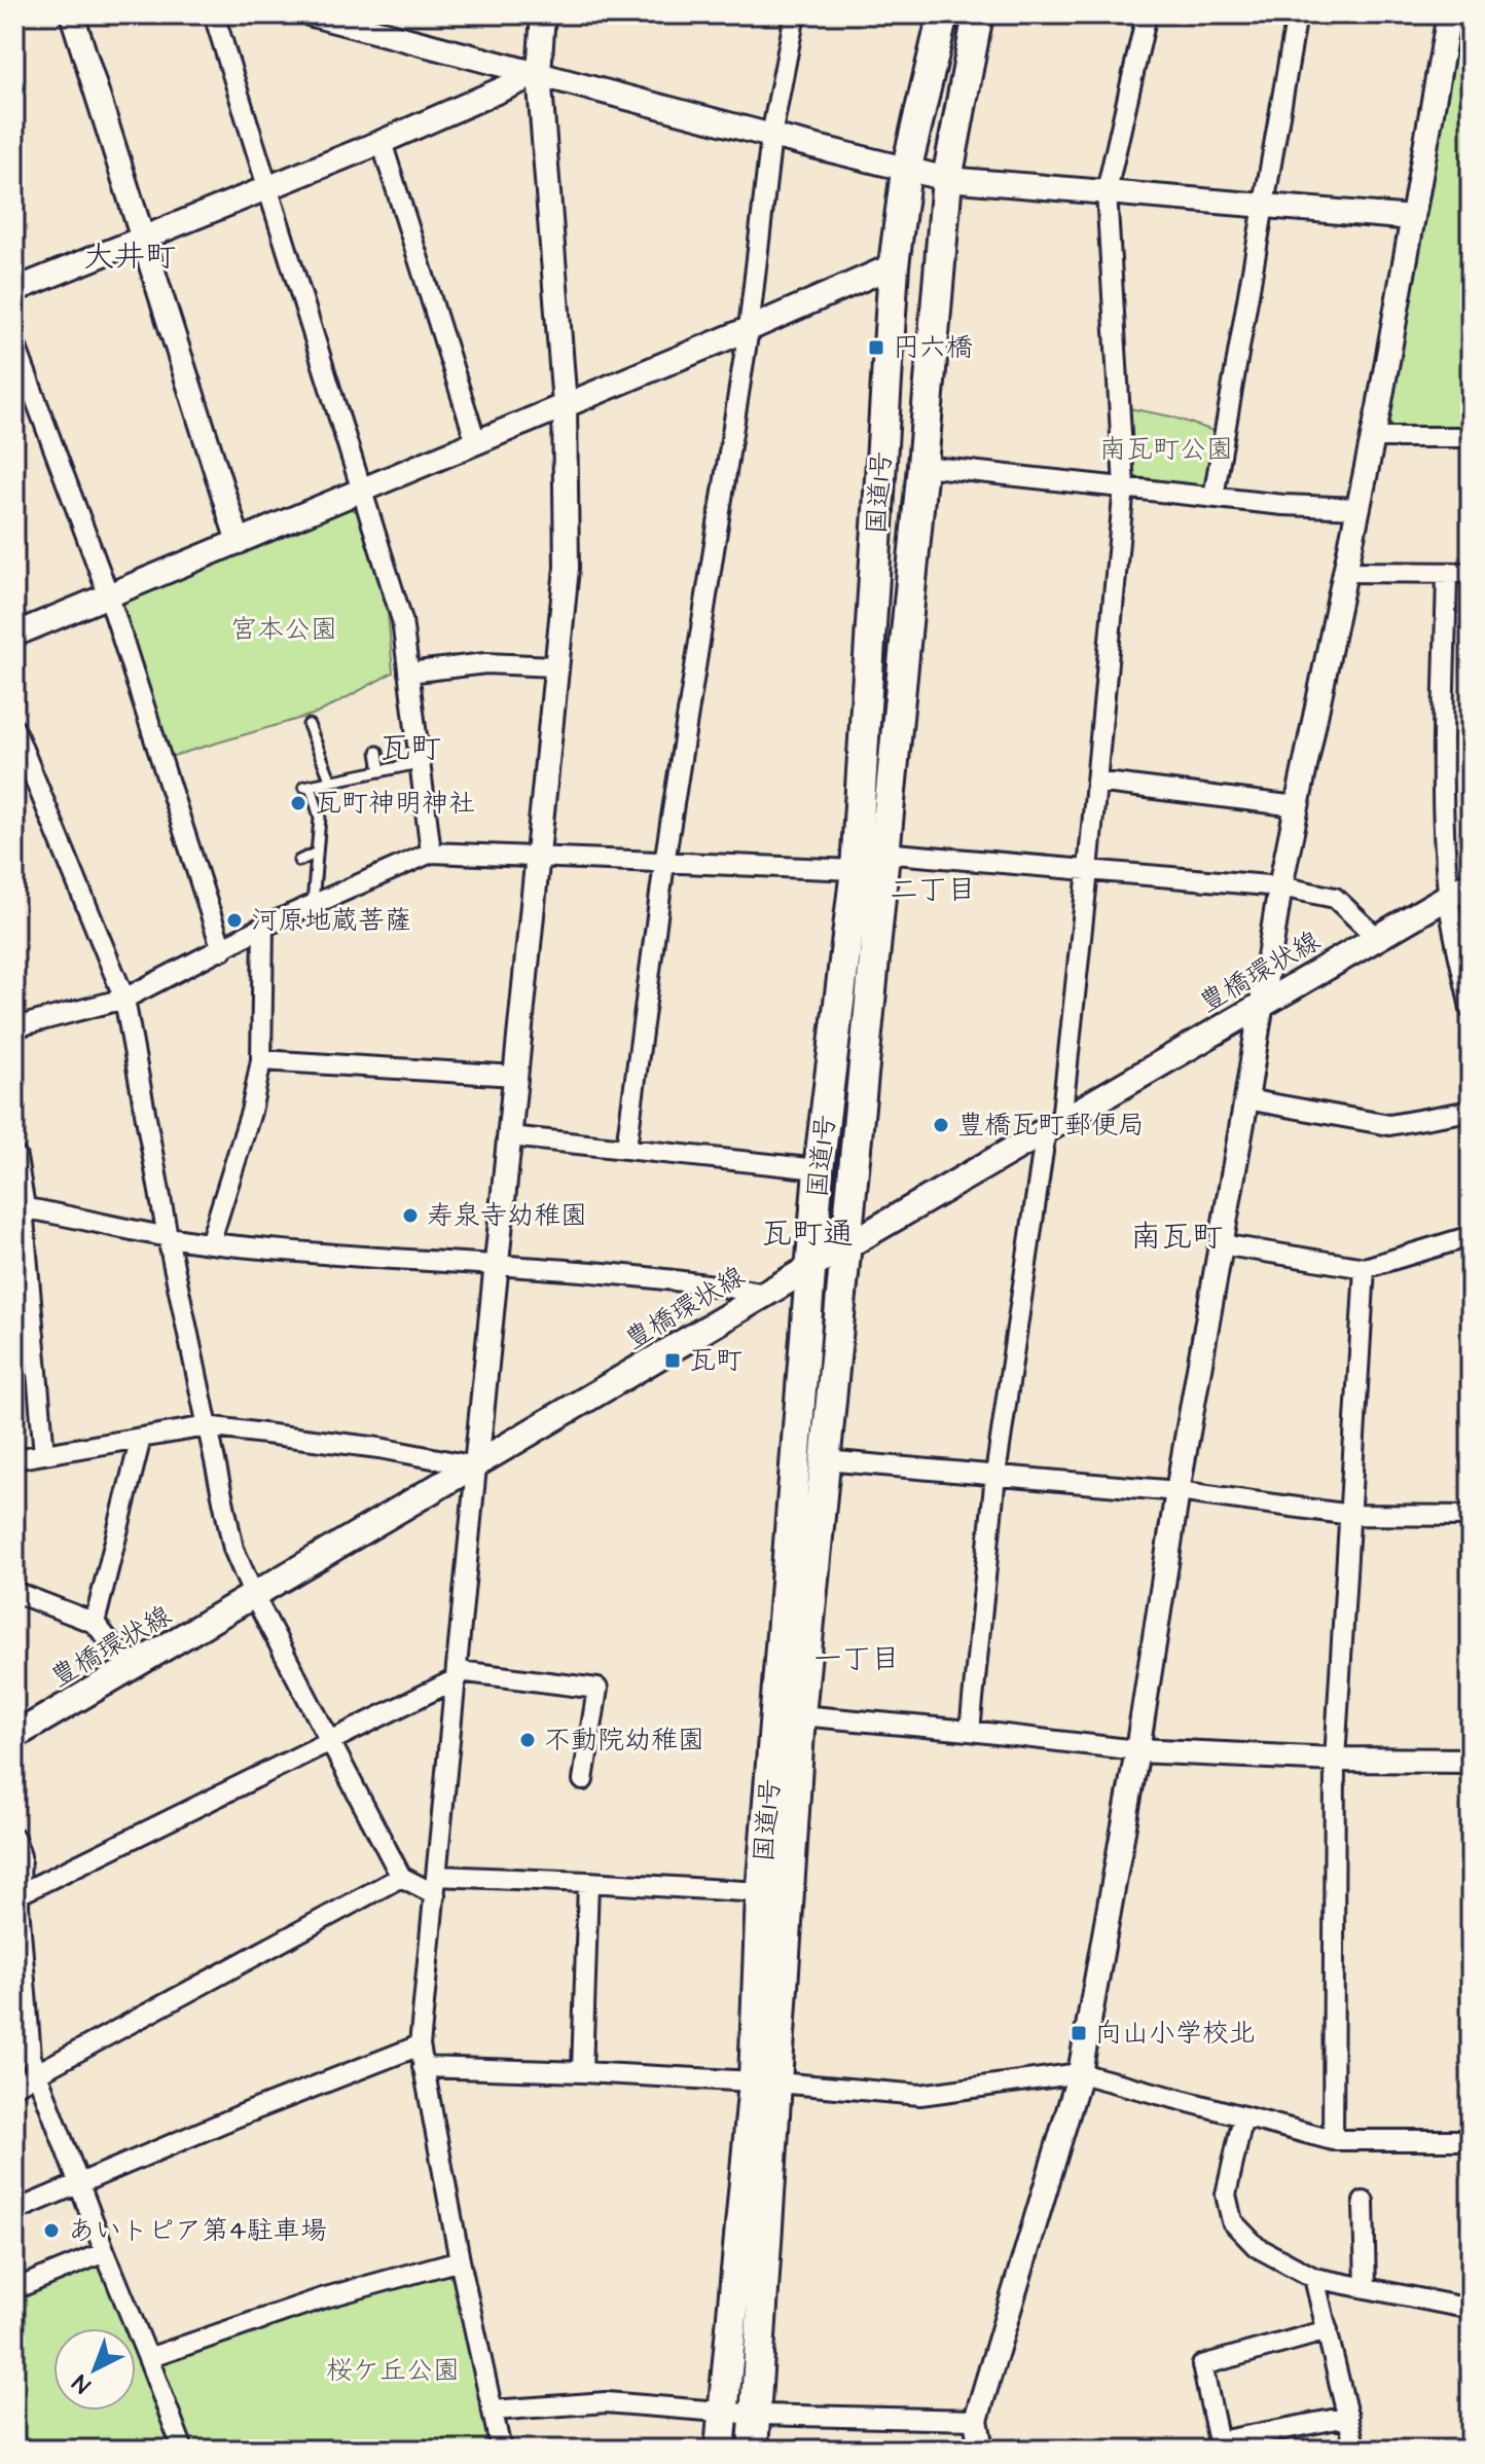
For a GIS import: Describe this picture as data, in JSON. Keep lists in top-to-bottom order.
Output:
{
  "streets": {
    "highway": ["国道1号"],
    "main road": ["豊橋環状線"]
  },
  "crossings": [
    ["国道1号", "豊橋環状線"]
  ],
  "districts": [
    "大井町",
    "瓦町",
    "二丁目",
    "瓦町通",
    "南瓦町",
    "一丁目"
  ],
  "parks": ["南瓦町公園", "宮本公園", "桜ケ丘公園"],
  "places": {
    "transit": ["円六橋", "瓦町", "向山小学校北"],
    "other": [
      "瓦町神明神社",
      "河原地蔵菩薩",
      "豊橋瓦町郵便局",
      "寿泉寺幼稚園",
      "不動院幼稚園",
      "あいトピア第4駐車場"
    ]
  },
  "north": "bottom left"
}
